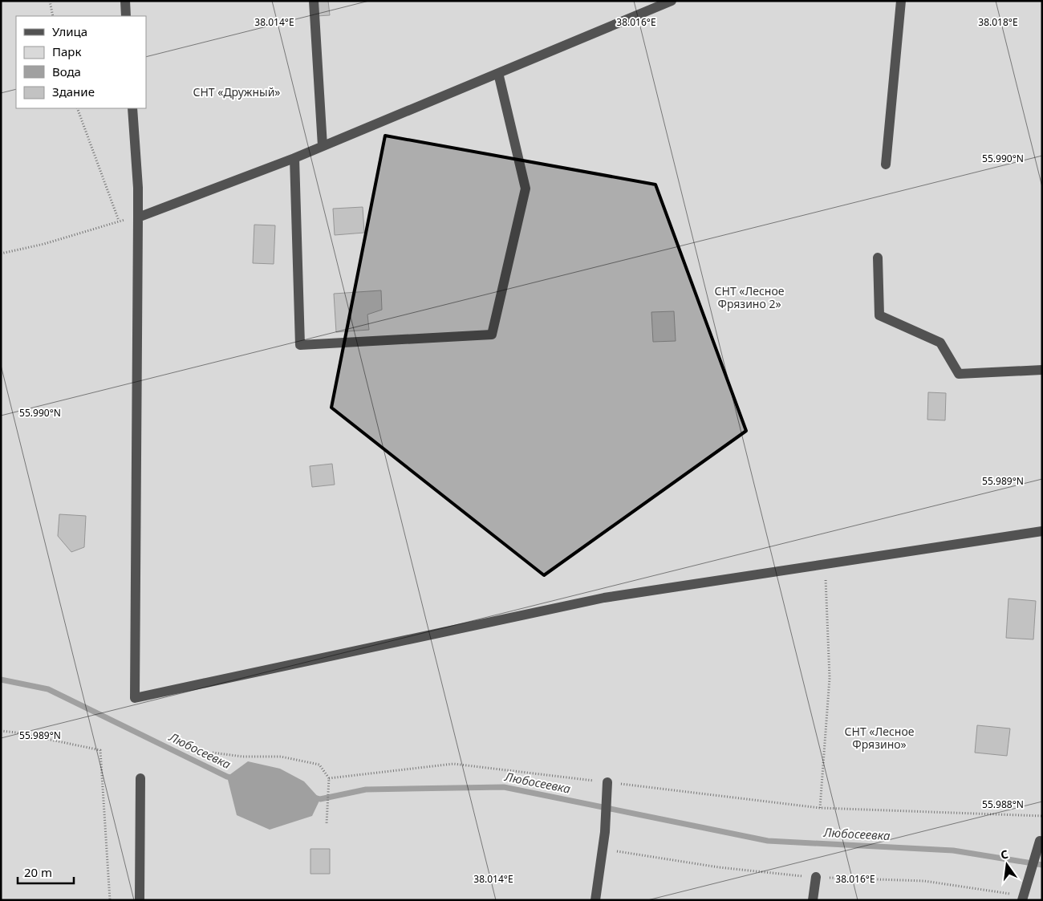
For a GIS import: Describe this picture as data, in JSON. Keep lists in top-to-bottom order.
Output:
{
  "water": ["Любосеевка"],
  "parks": ["СНТ «Дружный»", "СНТ «Лесное Фрязино 2»", "СНТ «Лесное Фрязино»"],
  "legend": [
    "Улица",
    "Парк",
    "Вода",
    "Здание"
  ],
  "scale_bar": "20 m",
  "north": "top",
  "coordinates": [
    "38.014°E",
    "38.016°E",
    "38.018°E",
    "55.990°N",
    "55.989°N",
    "55.988°N"
  ]
}
